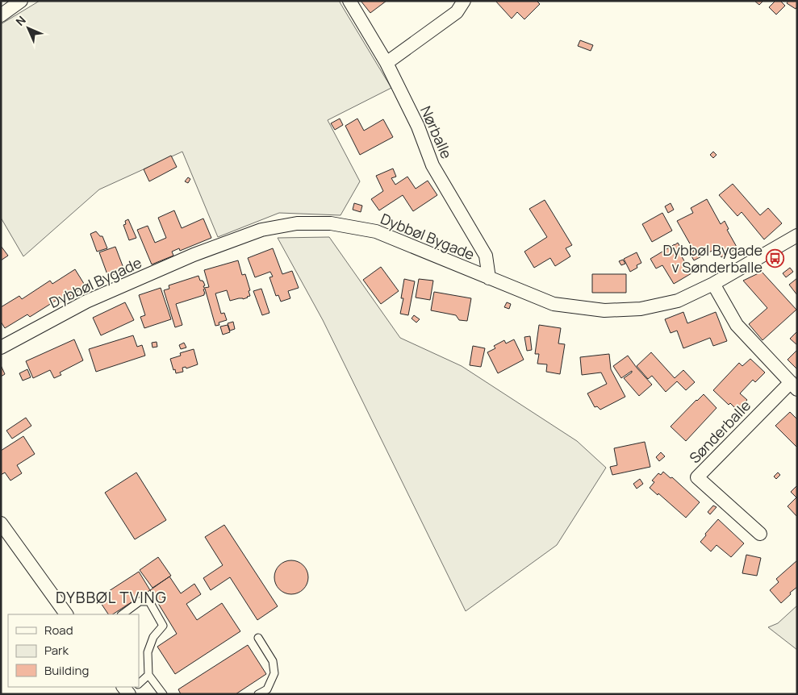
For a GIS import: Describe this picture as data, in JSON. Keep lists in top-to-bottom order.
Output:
{
  "streets": {
    "street": ["Nørballe", "Dybbøl Bygade", "Sønderballe"]
  },
  "crossings": [
    ["Nørballe", "Dybbøl Bygade"],
    ["Dybbøl Bygade", "Sønderballe"]
  ],
  "districts": ["DYBBØL TVING"],
  "places": {
    "bus stop": ["Dybbøl Bygade v Sønderballe"]
  },
  "legend": ["Road", "Park", "Building"],
  "north": "top left"
}
